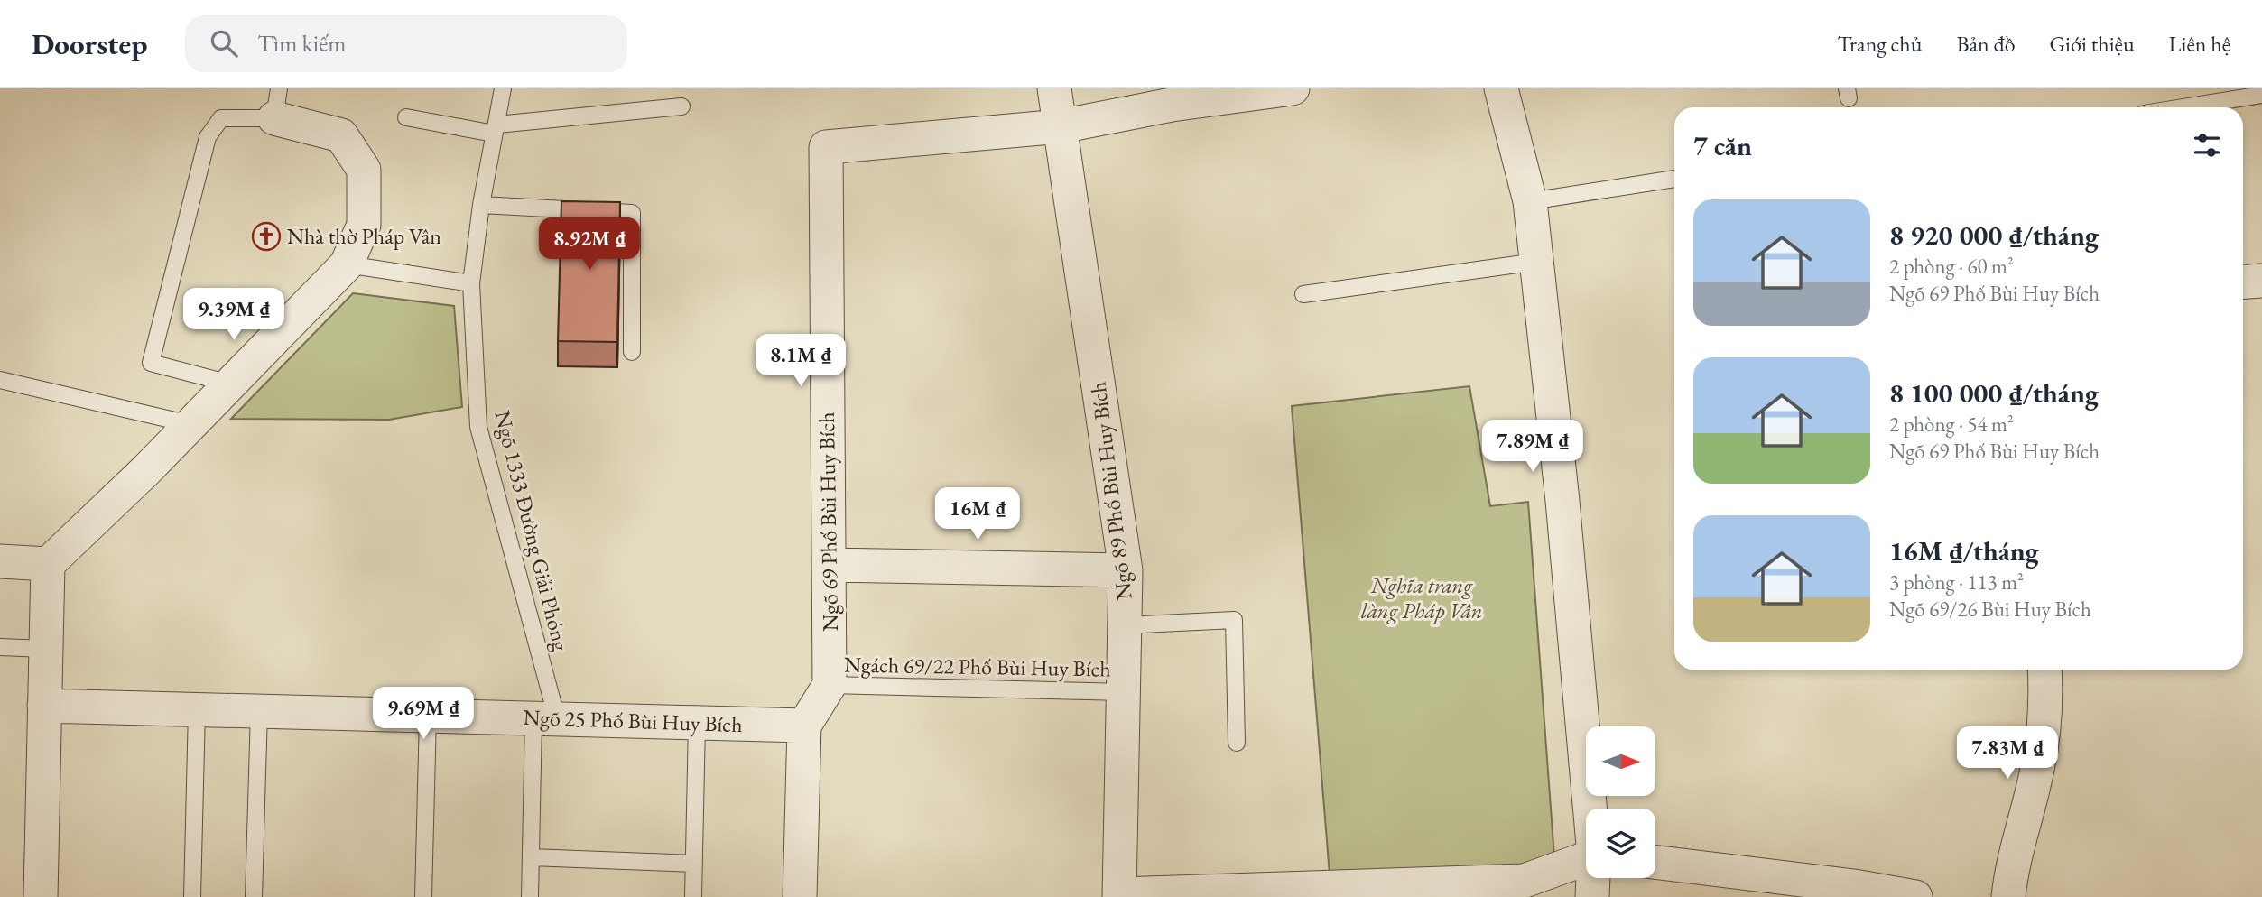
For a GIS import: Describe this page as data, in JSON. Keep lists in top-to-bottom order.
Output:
{
  "streets": {
    "street": ["Ngõ 89 Phố Bùi Huy Bích", "Ngõ 69 Phố Bùi Huy Bích", "Ngõ 25 Phố Bùi Huy Bích"],
    "lane": ["Ngõ 1333 Đường Giải Phóng", "Ngách 69/22 Phố Bùi Huy Bích"]
  },
  "crossings": [
    ["Ngõ 89 Phố Bùi Huy Bích", "Ngõ 69 Phố Bùi Huy Bích"],
    ["Ngõ 89 Phố Bùi Huy Bích", "Ngách 69/22 Phố Bùi Huy Bích"],
    ["Ngõ 69 Phố Bùi Huy Bích", "Ngách 69/22 Phố Bùi Huy Bích"],
    ["Ngõ 1333 Đường Giải Phóng", "Ngõ 25 Phố Bùi Huy Bích"]
  ],
  "parks": ["Nghĩa trang làng Pháp Vân"],
  "places": {
    "church": ["Nhà thờ Pháp Vân"]
  },
  "north": "right",
  "page": {
    "header": "Doorstep",
    "search": "Tìm kiếm",
    "nav": [
      "Trang chủ",
      "Bản đồ",
      "Giới thiệu",
      "Liên hệ"
    ],
    "heading": "7 căn",
    "list": [
      {
        "name": "8 920 000 ₫/tháng",
        "note": "2 phòng · 60 m² · Ngõ 69 Phố Bùi Huy Bích"
      },
      {
        "name": "8 100 000 ₫/tháng",
        "note": "2 phòng · 54 m² · Ngõ 69 Phố Bùi Huy Bích"
      },
      {
        "name": "16M ₫/tháng",
        "note": "3 phòng · 113 m² · Ngõ 69/26 Bùi Huy Bích"
      }
    ],
    "price": [
      "8.92M ₫",
      "9.39M ₫",
      "8.1M ₫",
      "7.89M ₫",
      "16M ₫",
      "9.69M ₫",
      "7.83M ₫"
    ]
  }
}
